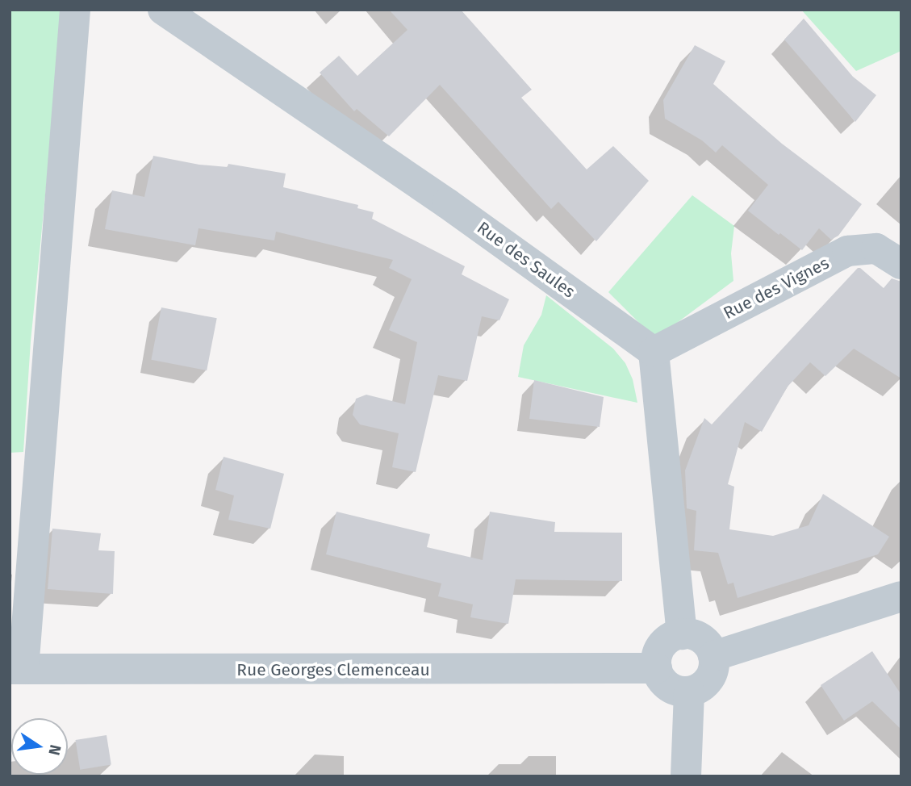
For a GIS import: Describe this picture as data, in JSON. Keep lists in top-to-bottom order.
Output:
{
  "streets": {
    "street": ["Rue des Saules", "Rue des Vignes", "Rue Georges Clemenceau"]
  },
  "crossings": [
    ["Rue des Saules", "Rue des Vignes"]
  ],
  "north": "right"
}
